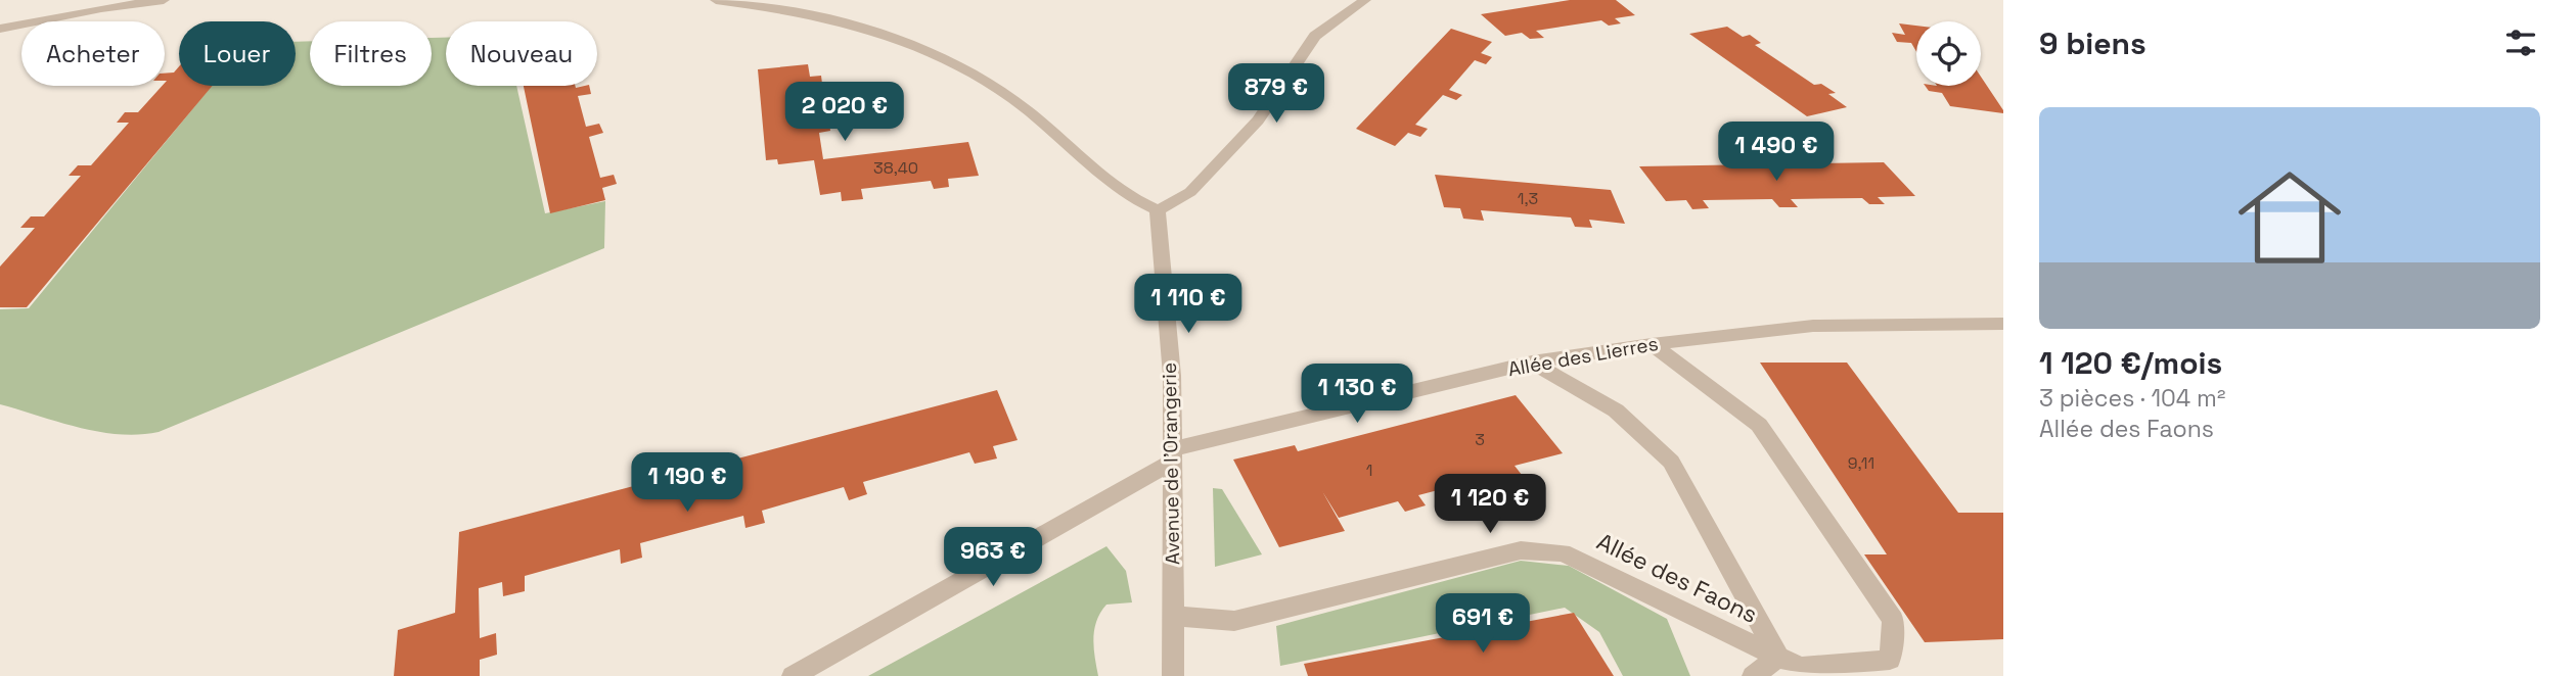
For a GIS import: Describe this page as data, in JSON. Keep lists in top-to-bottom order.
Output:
{
  "streets": {
    "street": ["Allée des Lierres", "Avenue de l'Orangerie", "Allée des Faons"]
  },
  "crossings": [
    ["Allée des Lierres", "Avenue de l'Orangerie"],
    ["Allée des Lierres", "Allée des Faons"],
    ["Avenue de l'Orangerie", "Allée des Faons"]
  ],
  "house_numbers": [
    "38,40",
    "1,3",
    "3",
    "9,11",
    "1"
  ],
  "page": {
    "heading": "9 biens",
    "chip": [
      "Acheter",
      "Louer",
      "Filtres",
      "Nouveau"
    ],
    "price": [
      "879 €",
      "2 020 €",
      "1 490 €",
      "1 110 €",
      "1 130 €",
      "1 190 €",
      "1 120 €",
      "963 €",
      "691 €"
    ],
    "list": [
      {
        "name": "1 120 €/mois",
        "note": "3 pièces · 104 m² · Allée des Faons"
      }
    ]
  }
}
